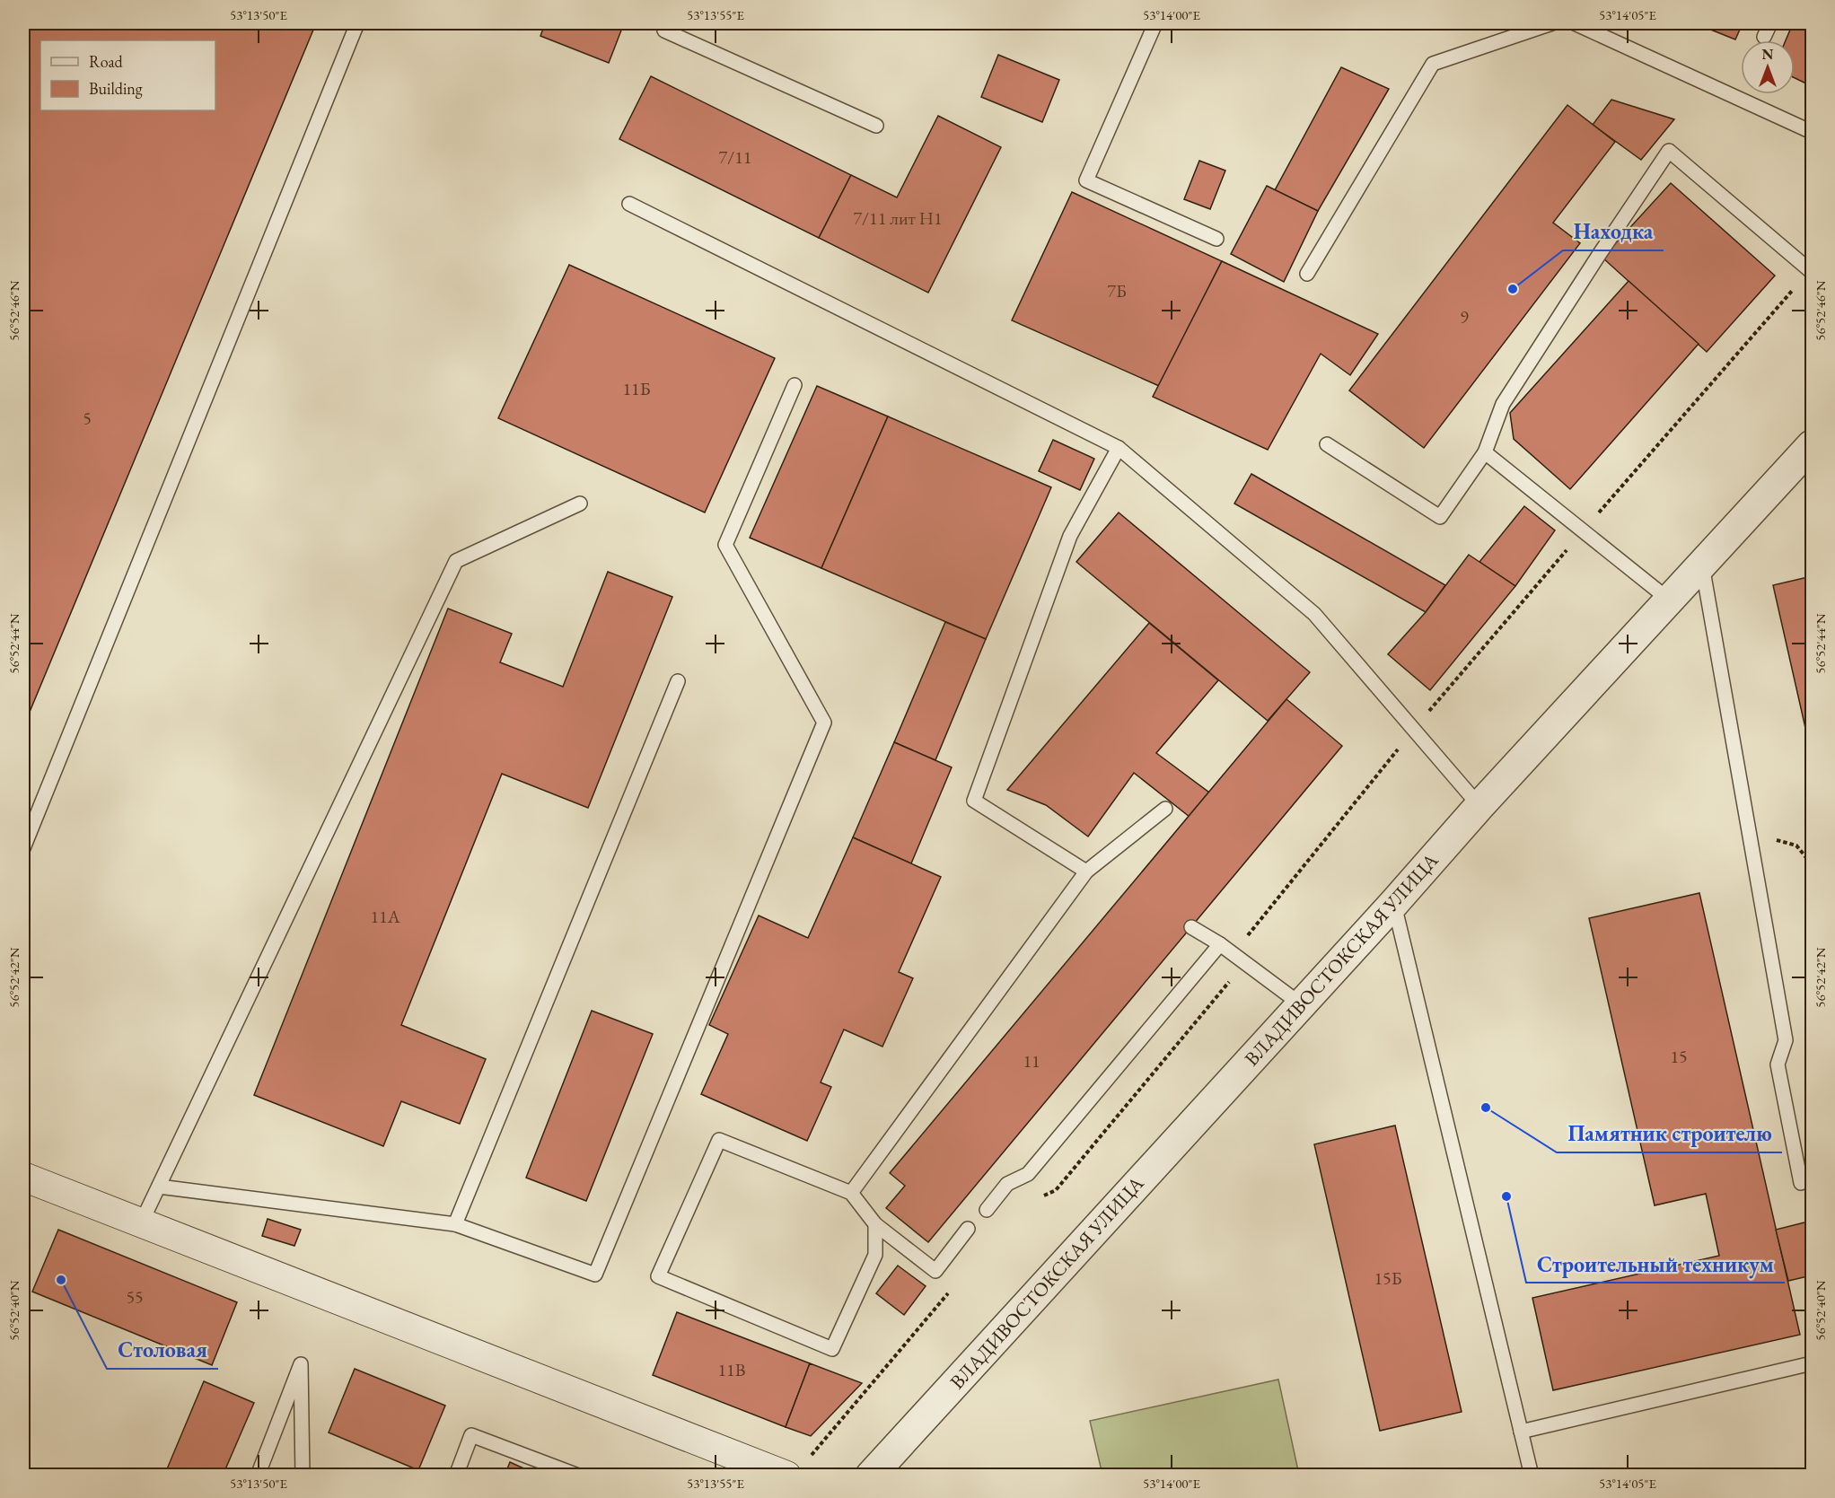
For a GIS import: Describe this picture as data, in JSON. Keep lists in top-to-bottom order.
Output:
{
  "streets": {
    "street": ["ВЛАДИВОСТОКСКАЯ УЛИЦА"]
  },
  "places": [
    "Находка",
    "Памятник строителю",
    "Строительный техникум",
    "Столовая"
  ],
  "house_numbers": [
    "7/11",
    "7/11 лит Н1",
    "7Б",
    "9",
    "11Б",
    "5",
    "11А",
    "15",
    "11",
    "15Б",
    "55",
    "11В"
  ],
  "legend": ["Road", "Building"],
  "north": "top",
  "coordinates": [
    "53°13'50\"E",
    "53°13'55\"E",
    "53°14'00\"E",
    "53°14'05\"E",
    "56°52'46\"N",
    "56°52'44\"N",
    "56°52'42\"N",
    "56°52'40\"N"
  ]
}
